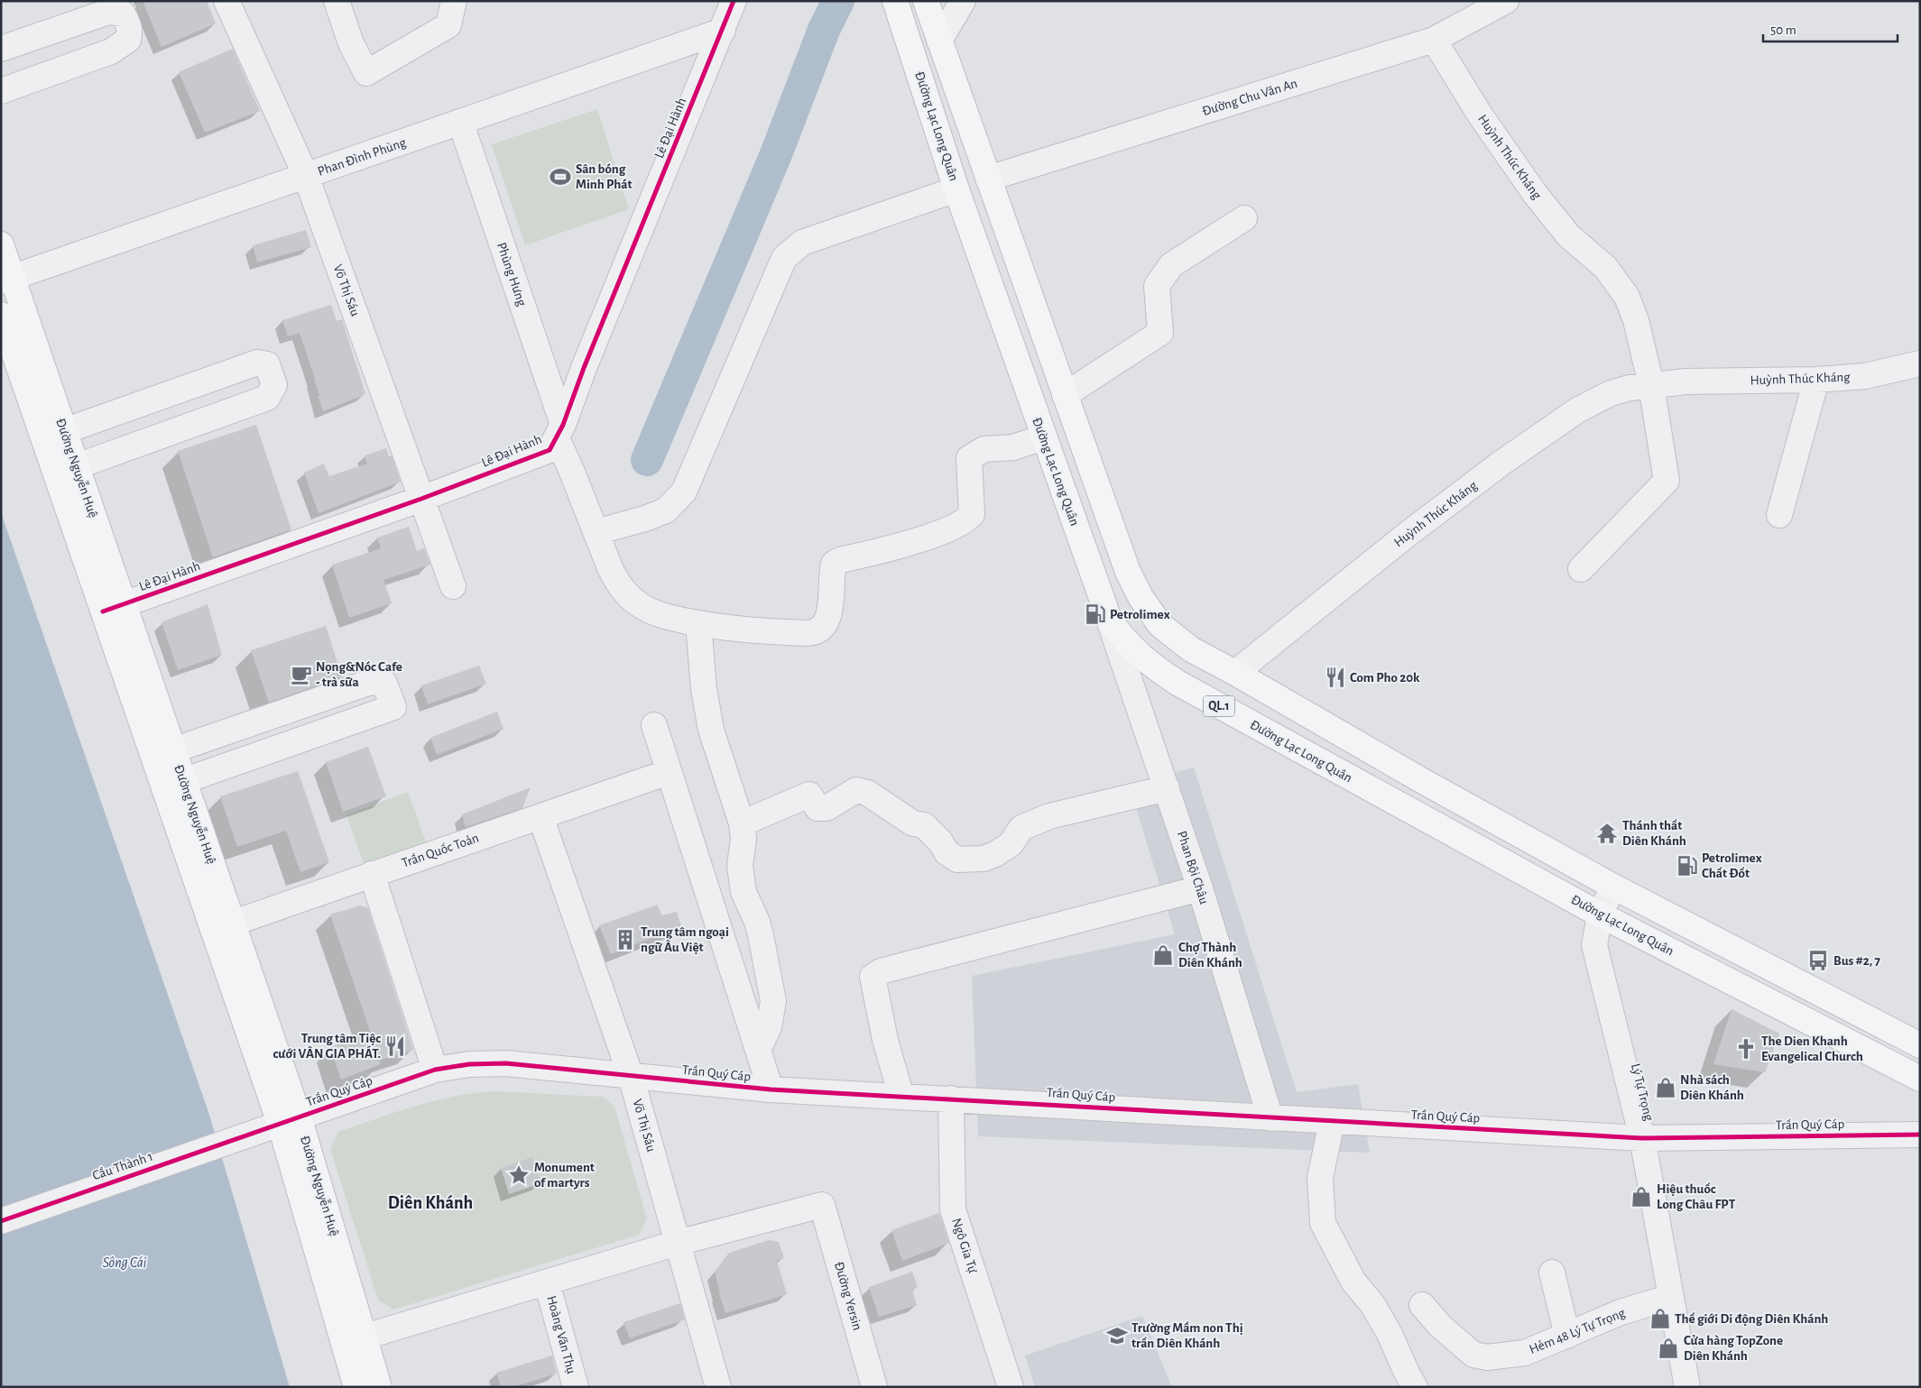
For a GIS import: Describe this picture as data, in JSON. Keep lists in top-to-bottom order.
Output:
{
  "streets": {
    "main road": ["Đường Lạc Long Quân", "Đường Nguyễn Huệ", "QL.1"],
    "street": [
      "Đường Chu Văn An",
      "Lê Đại Hành",
      "Phan Đình Phùng",
      "Huỳnh Thúc Kháng",
      "Phùng Hưng",
      "Võ Thị Sáu",
      "Trần Quốc Toản",
      "Phan Bội Châu",
      "Trần Quý Cáp",
      "Lý Tự Trọng",
      "Cầu Thành 1",
      "Ngô Gia Tự",
      "Đường Yersin",
      "Hẻm 48 Lý Tự Trọng",
      "Hoàng Văn Thụ"
    ]
  },
  "crossings": [
    ["Đường Chu Văn An", "Huỳnh Thúc Kháng"],
    ["Đường Lạc Long Quân", "Phùng Hưng"],
    ["Đường Lạc Long Quân", "Phan Bội Châu"],
    ["Đường Lạc Long Quân", "Lý Tự Trọng"],
    ["Lê Đại Hành", "Phan Đình Phùng"],
    ["Lê Đại Hành", "Phùng Hưng"],
    ["Lê Đại Hành", "Võ Thị Sáu"],
    ["Lê Đại Hành", "Đường Nguyễn Huệ"],
    ["Phan Đình Phùng", "Phùng Hưng"],
    ["Phan Đình Phùng", "Võ Thị Sáu"],
    ["Phan Đình Phùng", "Đường Nguyễn Huệ"],
    ["Võ Thị Sáu", "Trần Quốc Toản"],
    ["Võ Thị Sáu", "Trần Quý Cáp"],
    ["Võ Thị Sáu", "Đường Yersin"],
    ["Đường Nguyễn Huệ", "Trần Quốc Toản"],
    ["Đường Nguyễn Huệ", "Trần Quý Cáp"],
    ["Phan Bội Châu", "Trần Quý Cáp"],
    ["Trần Quý Cáp", "Lý Tự Trọng"],
    ["Trần Quý Cáp", "Cầu Thành 1"],
    ["Trần Quý Cáp", "Ngô Gia Tự"],
    ["Lý Tự Trọng", "Hẻm 48 Lý Tự Trọng"]
  ],
  "districts": ["Diên Khánh"],
  "water": ["Sông Cái"],
  "places": {
    "sports": ["Sân bóng Minh Phát"],
    "fuel station": ["Petrolimex", "Petrolimex Chất Đốt"],
    "cafe": ["Nọng&Nóc Cafe - trà sữa"],
    "restaurant": ["Com Pho 20k", "Trung tâm Tiệc cưới VÂN GIA PHÁT."],
    "temple": ["Thánh thất Diên Khánh"],
    "building": ["Trung tâm ngoại ngữ Âu Việt"],
    "shop": [
      "Chợ Thành Diên Khánh",
      "Nhà sách Diên Khánh",
      "Hiệu thuốc Long Châu FPT",
      "Thế giới Di động Diên Khánh",
      "Cửa hàng TopZone Diên Khánh"
    ],
    "bus stop": ["Bus #2, 7"],
    "church": ["The Dien Khanh Evangelical Church"],
    "place": ["Monument of martyrs"],
    "school or university": ["Trường Mầm non Thị trấn Diên Khánh"]
  },
  "scale_bar": "50 m"
}
